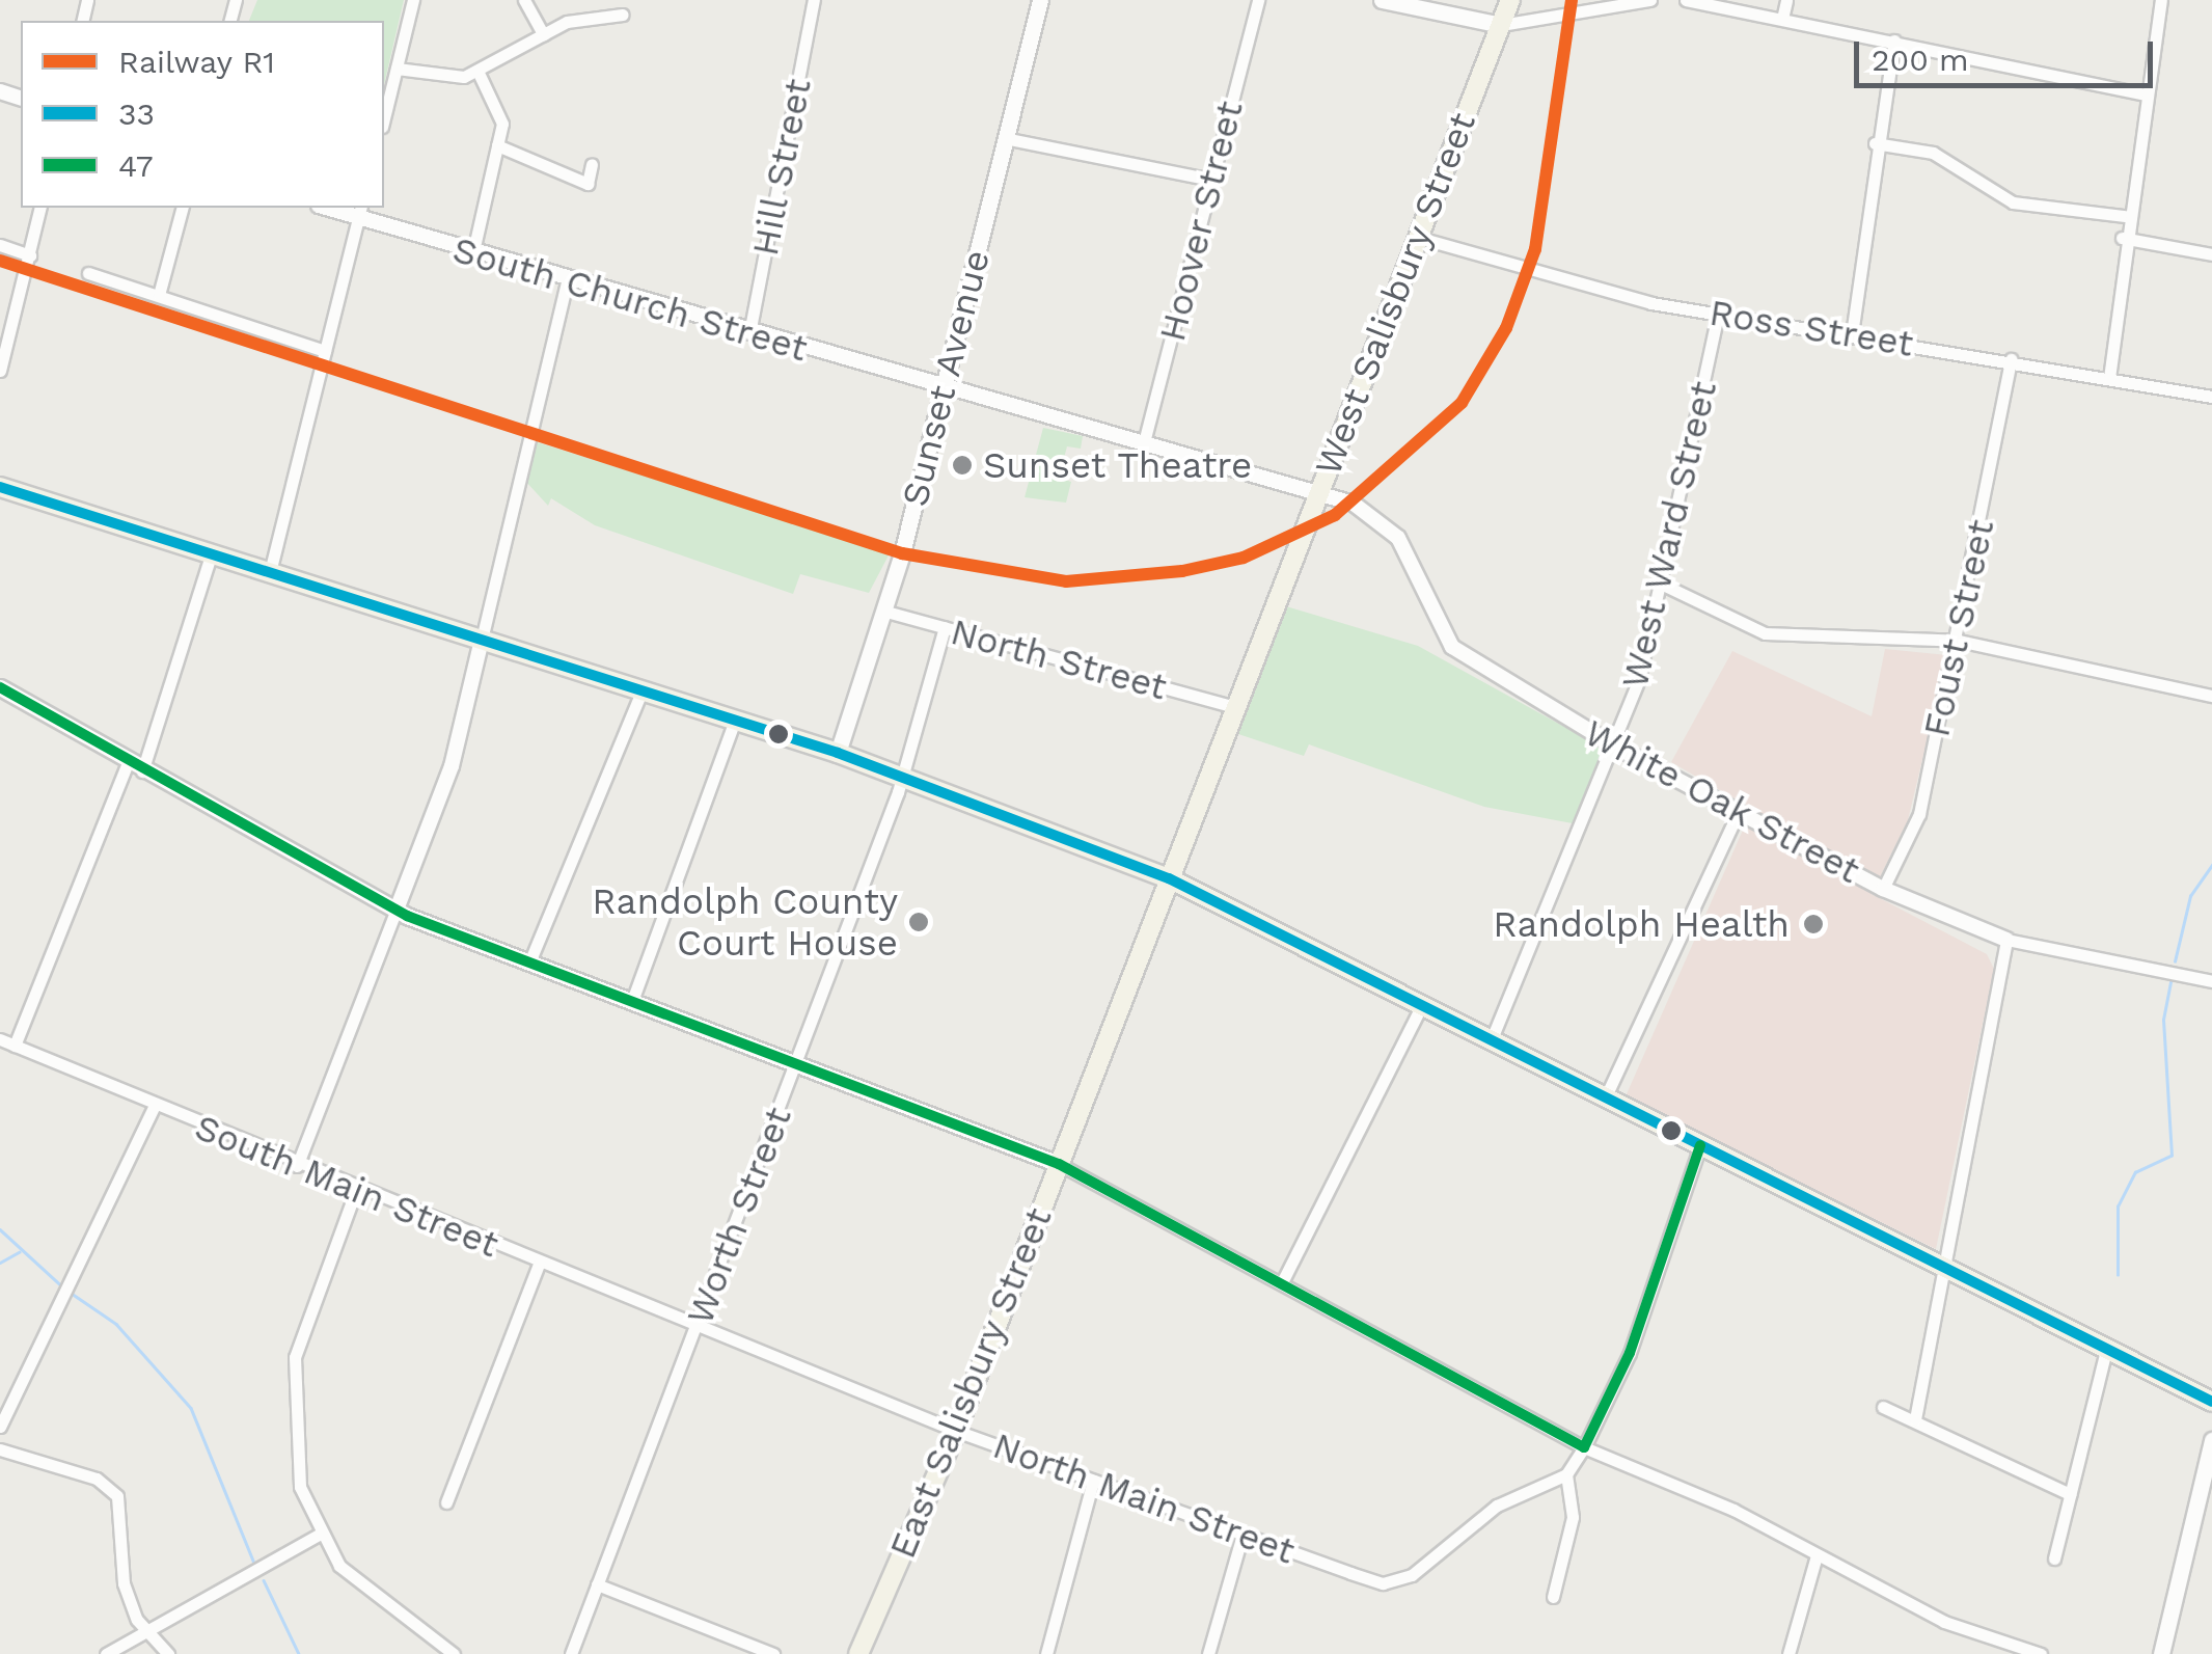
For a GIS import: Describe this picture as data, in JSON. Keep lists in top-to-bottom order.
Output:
{
  "streets": {
    "main road": ["West Salisbury Street", "Sunset Avenue", "East Salisbury Street"],
    "street": [
      "Hill Street",
      "Hoover Street",
      "South Church Street",
      "Ross Street",
      "West Ward Street",
      "Foust Street",
      "North Street",
      "White Oak Street",
      "South Main Street",
      "Worth Street",
      "North Main Street"
    ]
  },
  "crossings": [
    ["Hill Street", "South Church Street"],
    ["Hoover Street", "South Church Street"],
    ["Hoover Street", "White Oak Street"],
    ["West Salisbury Street", "Ross Street"],
    ["West Salisbury Street", "North Street"],
    ["West Salisbury Street", "White Oak Street"],
    ["West Salisbury Street", "East Salisbury Street"],
    ["South Church Street", "Sunset Avenue"],
    ["South Church Street", "White Oak Street"],
    ["Ross Street", "West Ward Street"],
    ["Ross Street", "Foust Street"],
    ["Sunset Avenue", "North Street"],
    ["West Ward Street", "White Oak Street"],
    ["Foust Street", "White Oak Street"],
    ["North Street", "Worth Street"],
    ["South Main Street", "Worth Street"],
    ["South Main Street", "North Main Street"],
    ["Worth Street", "North Main Street"],
    ["East Salisbury Street", "North Main Street"]
  ],
  "places": ["Sunset Theatre", "Randolph County Court House", "Randolph Health"],
  "lines": ["rail line R1", "transit line 33", "transit line 47"],
  "legend": ["Railway R1", "33", "47"],
  "scale_bar": "200 m"
}
